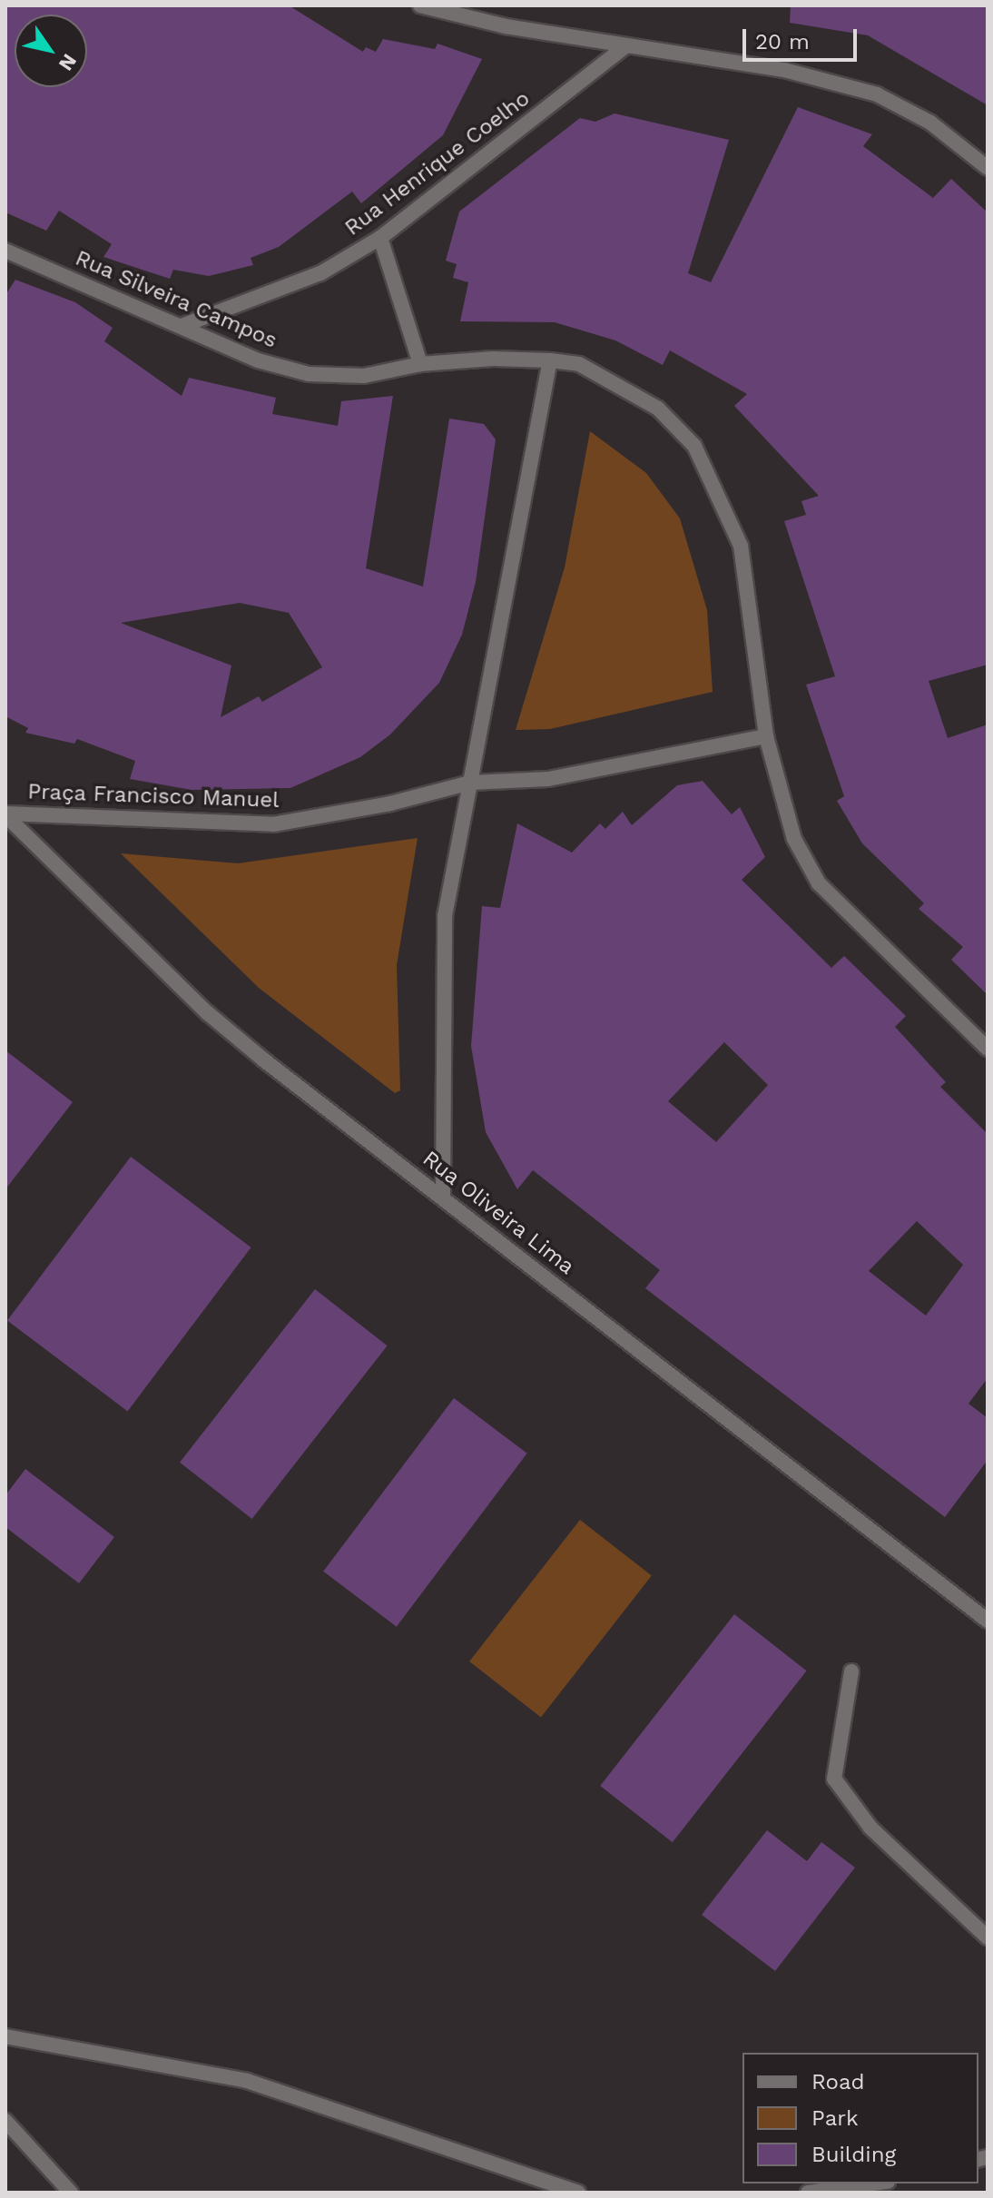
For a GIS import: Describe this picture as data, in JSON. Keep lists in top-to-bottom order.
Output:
{
  "streets": {
    "street": [
      "Rua Henrique Coelho",
      "Rua Silveira Campos",
      "Praça Francisco Manuel",
      "Rua Oliveira Lima"
    ]
  },
  "crossings": [
    ["Rua Henrique Coelho", "Rua Silveira Campos"],
    ["Rua Silveira Campos", "Praça Francisco Manuel"],
    ["Praça Francisco Manuel", "Rua Oliveira Lima"]
  ],
  "legend": ["Road", "Park", "Building"],
  "scale_bar": "20 m",
  "north": "bottom right"
}
